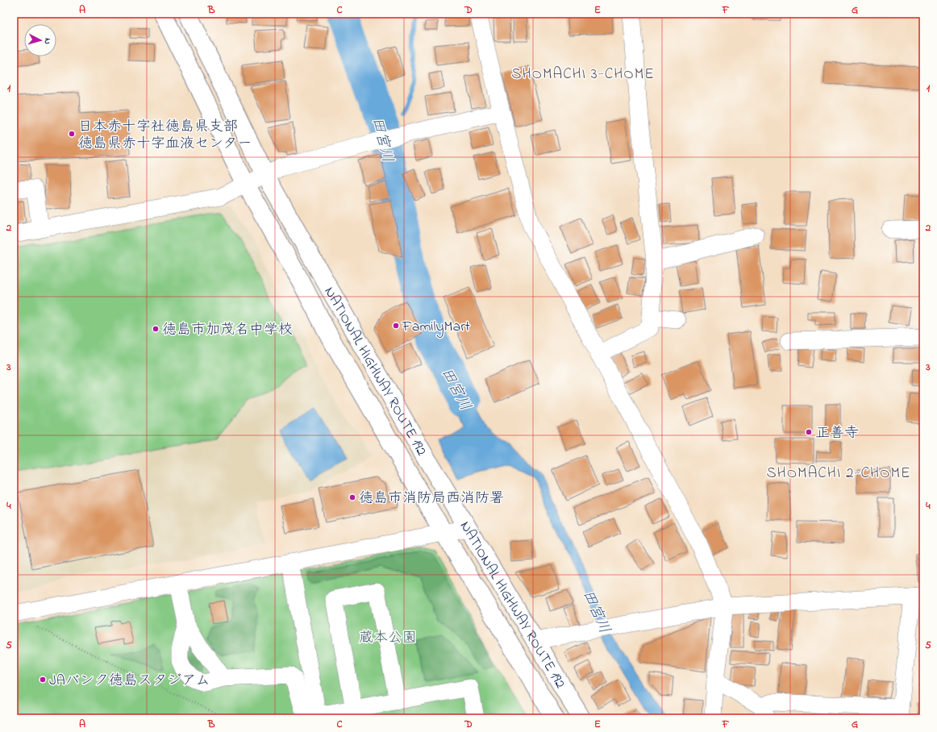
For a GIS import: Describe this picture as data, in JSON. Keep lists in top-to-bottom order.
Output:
{
  "streets": {
    "highway": ["NATIONAL HIGHWAY ROUTE 192"]
  },
  "districts": ["SHOMACHI 3-CHOME", "SHOMACHI 2-CHOME"],
  "water": ["田宮川"],
  "parks": ["蔵本公園"],
  "places": [
    "日本赤十字社徳島県支部 徳島県赤十字血液センター",
    "FamilyMart",
    "徳島市加茂名中学校",
    "正善寺",
    "徳島市消防局西消防署",
    "JAバンク徳島スタジアム"
  ],
  "north": "right",
  "grid": {
    "columns": [
      "A",
      "B",
      "C",
      "D",
      "E",
      "F",
      "G"
    ],
    "rows": [
      "1",
      "2",
      "3",
      "4",
      "5"
    ]
  }
}
